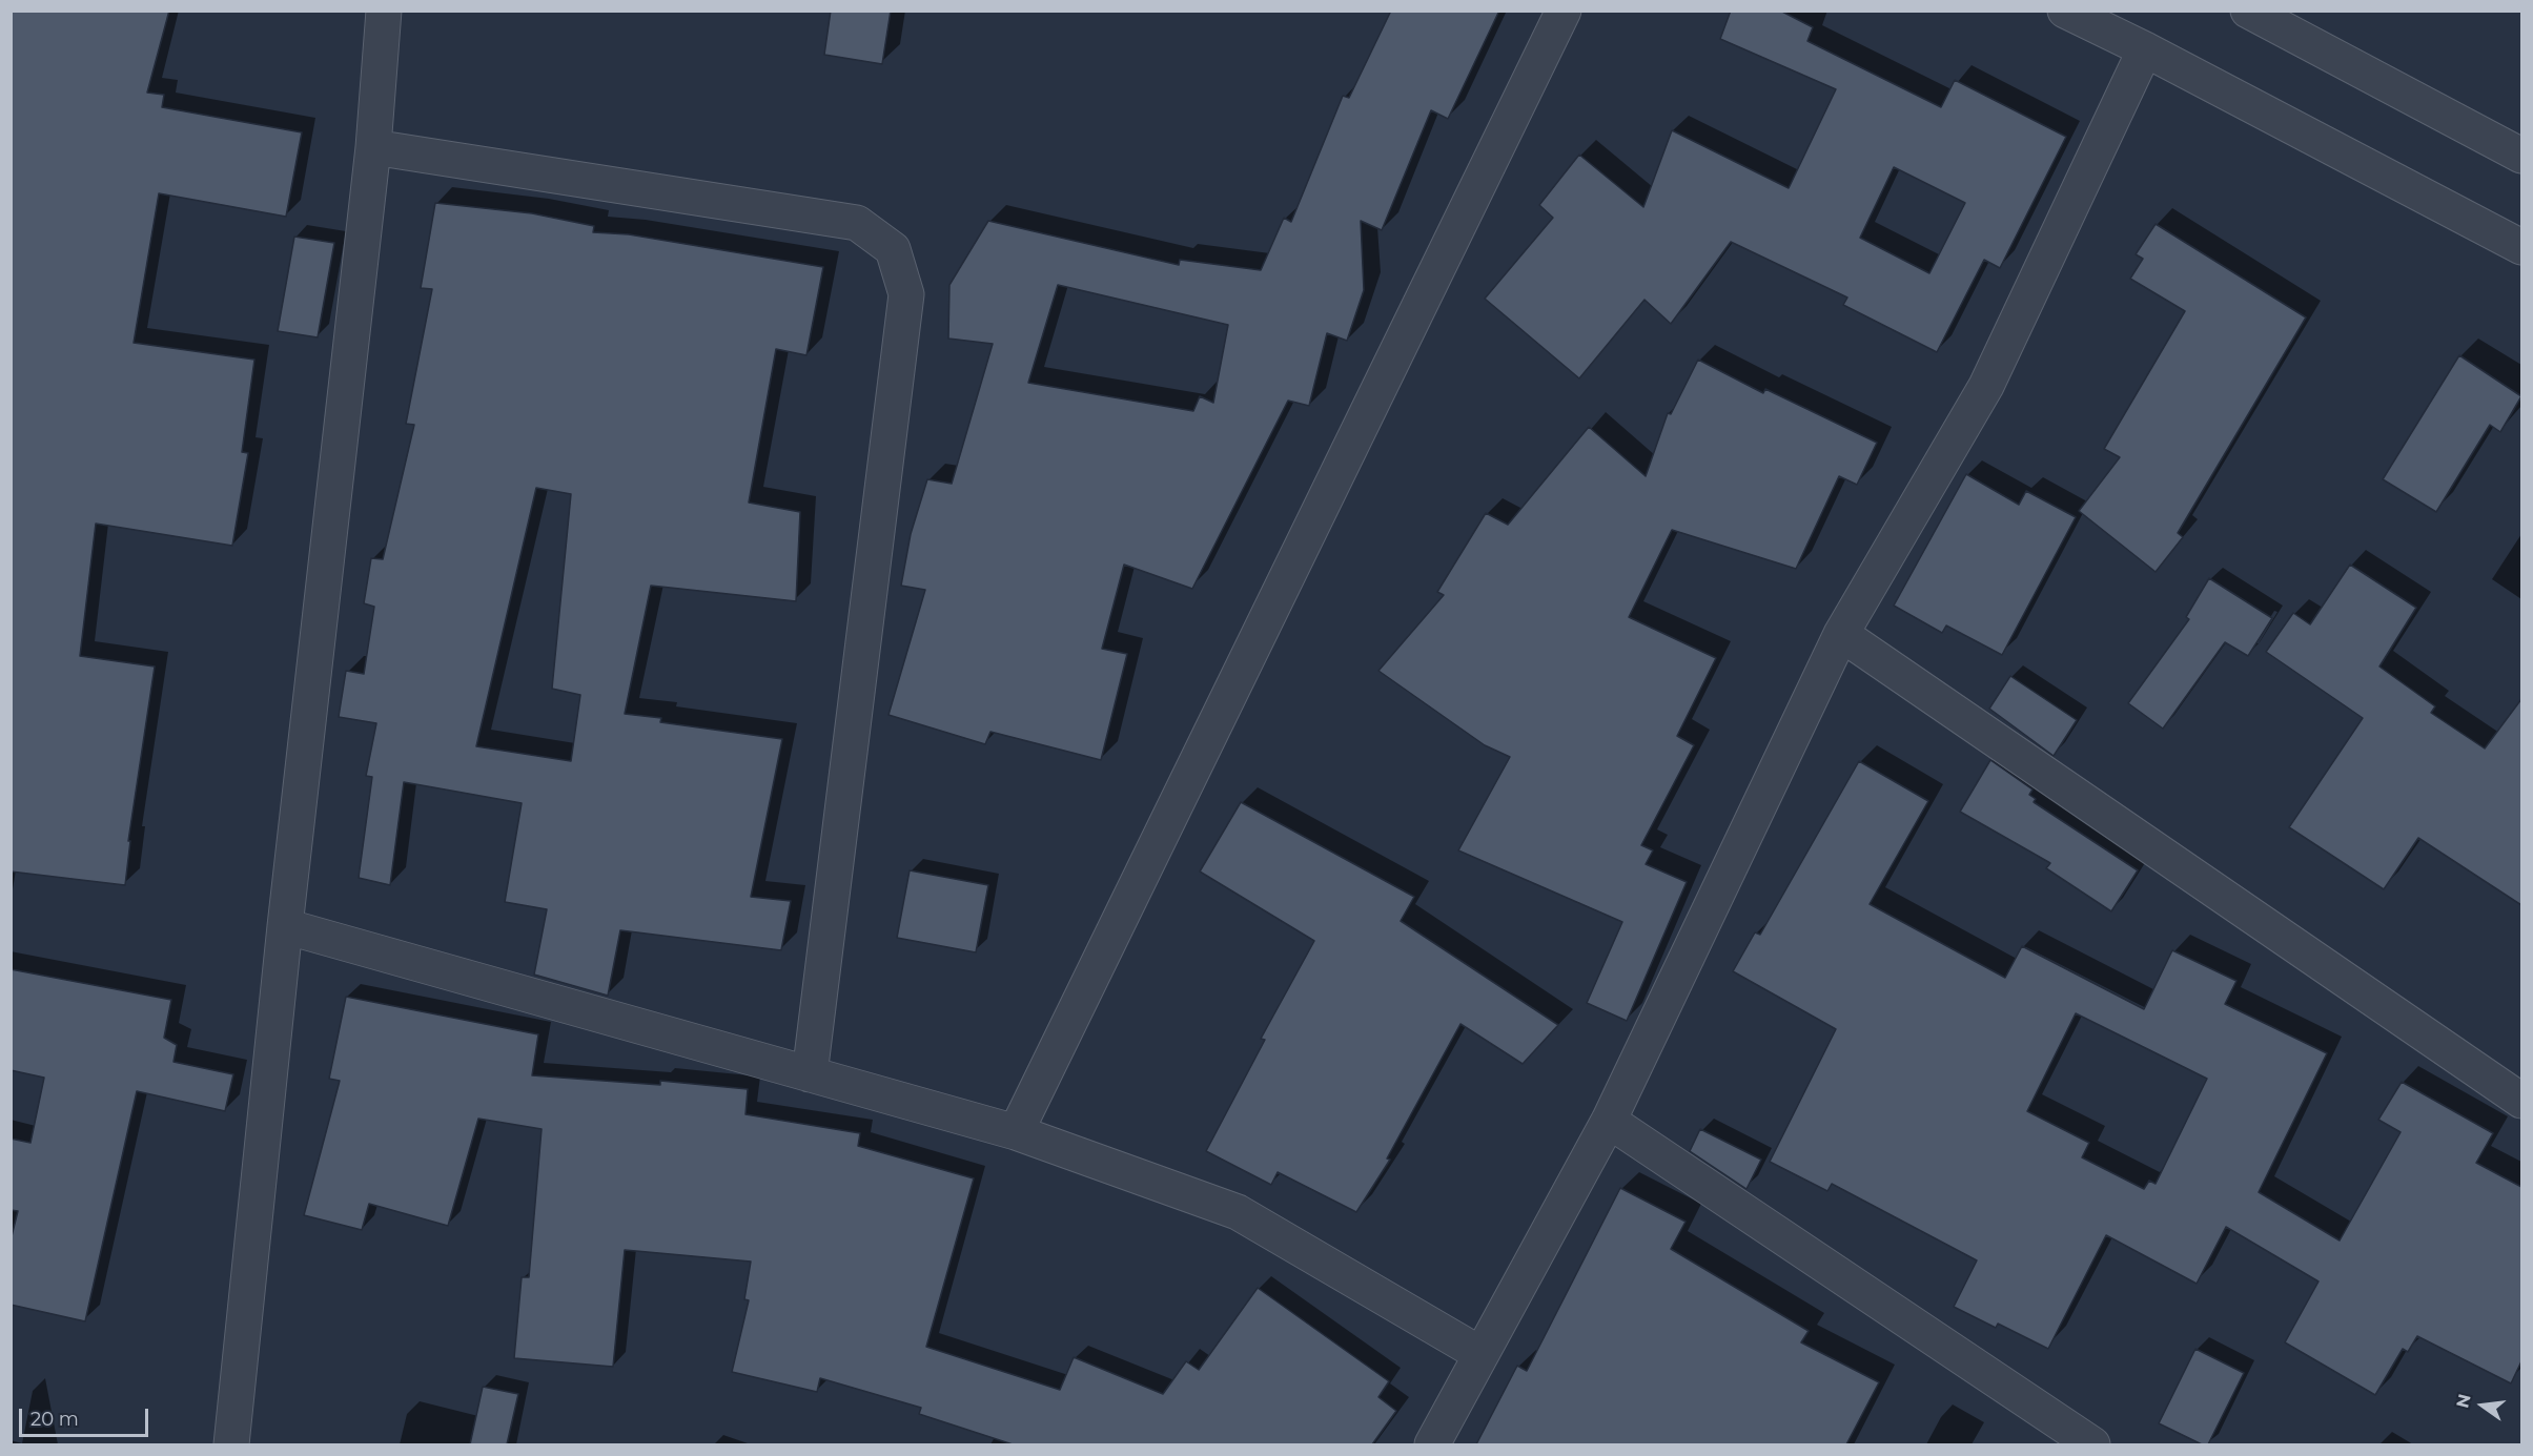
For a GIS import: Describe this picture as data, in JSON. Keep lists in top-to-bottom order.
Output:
{
  "scale_bar": "20 m",
  "north": "left"
}
